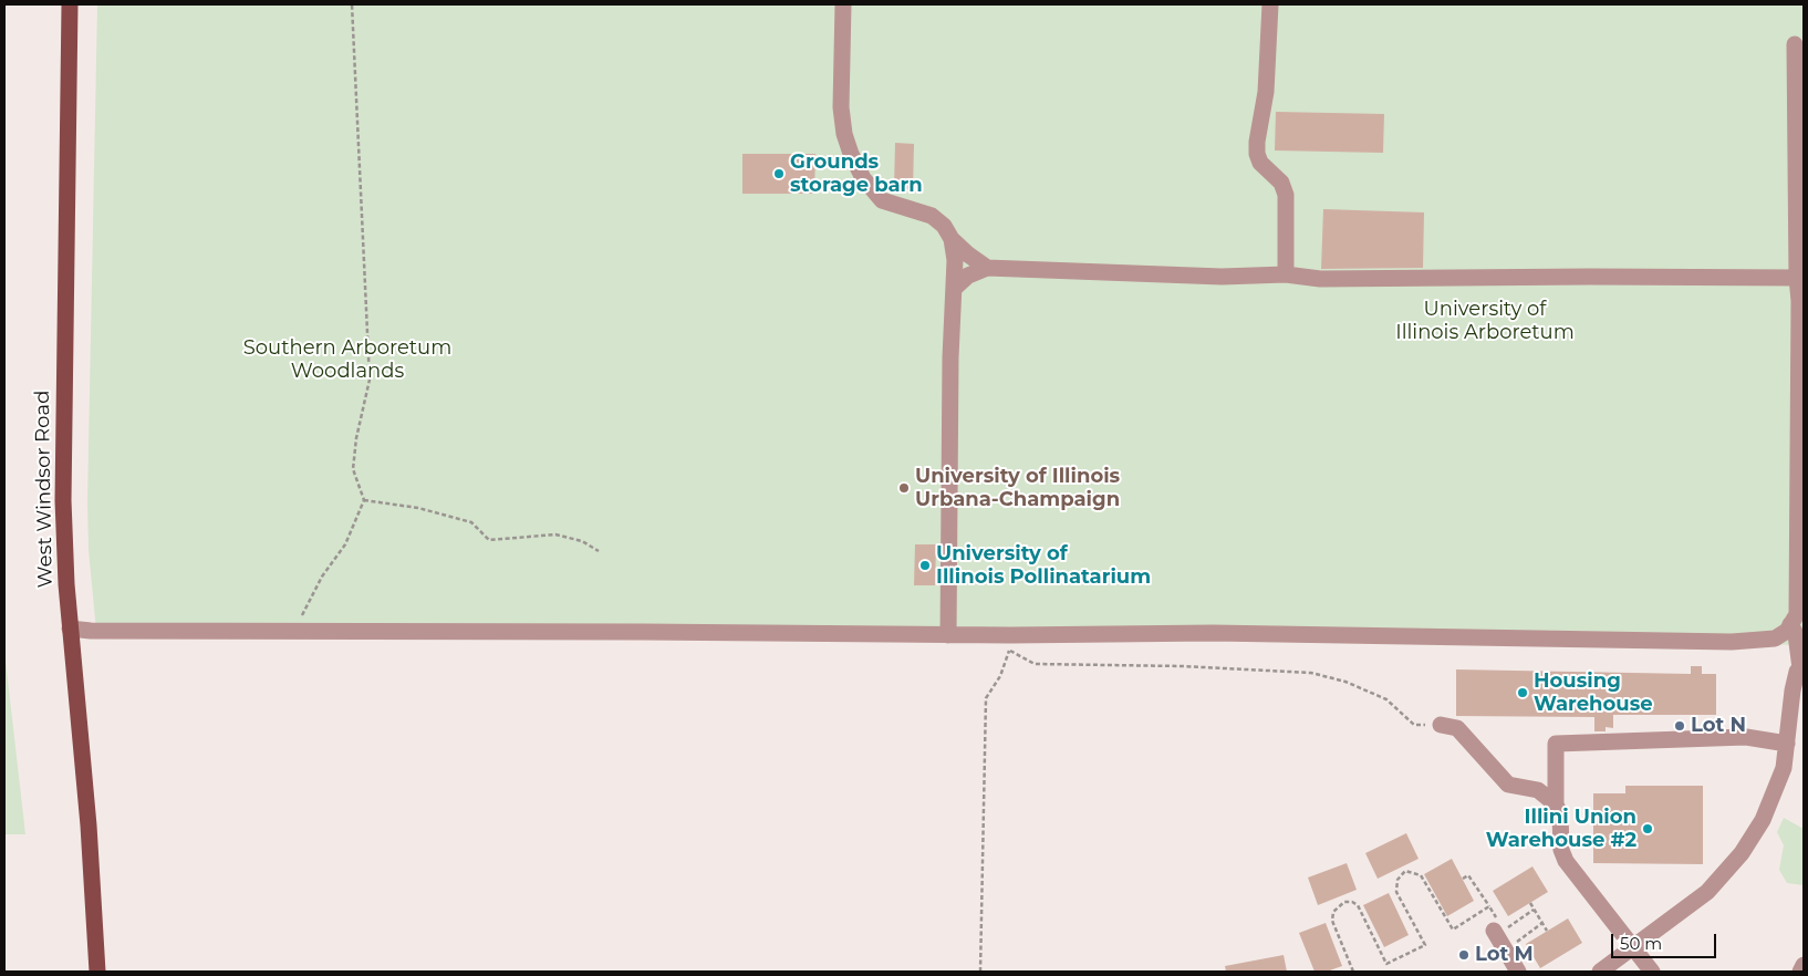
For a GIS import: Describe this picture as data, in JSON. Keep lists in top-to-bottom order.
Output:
{
  "streets": {
    "main road": ["West Windsor Road"]
  },
  "parks": ["University of Illinois Arboretum", "Southern Arboretum Woodlands"],
  "places": [
    "Grounds storage barn",
    "University of Illinois Urbana-Champaign",
    "University of Illinois Pollinatarium",
    "Housing Warehouse",
    "Lot N",
    "Illini Union Warehouse #2",
    "Lot M"
  ],
  "scale_bar": "50 m"
}
